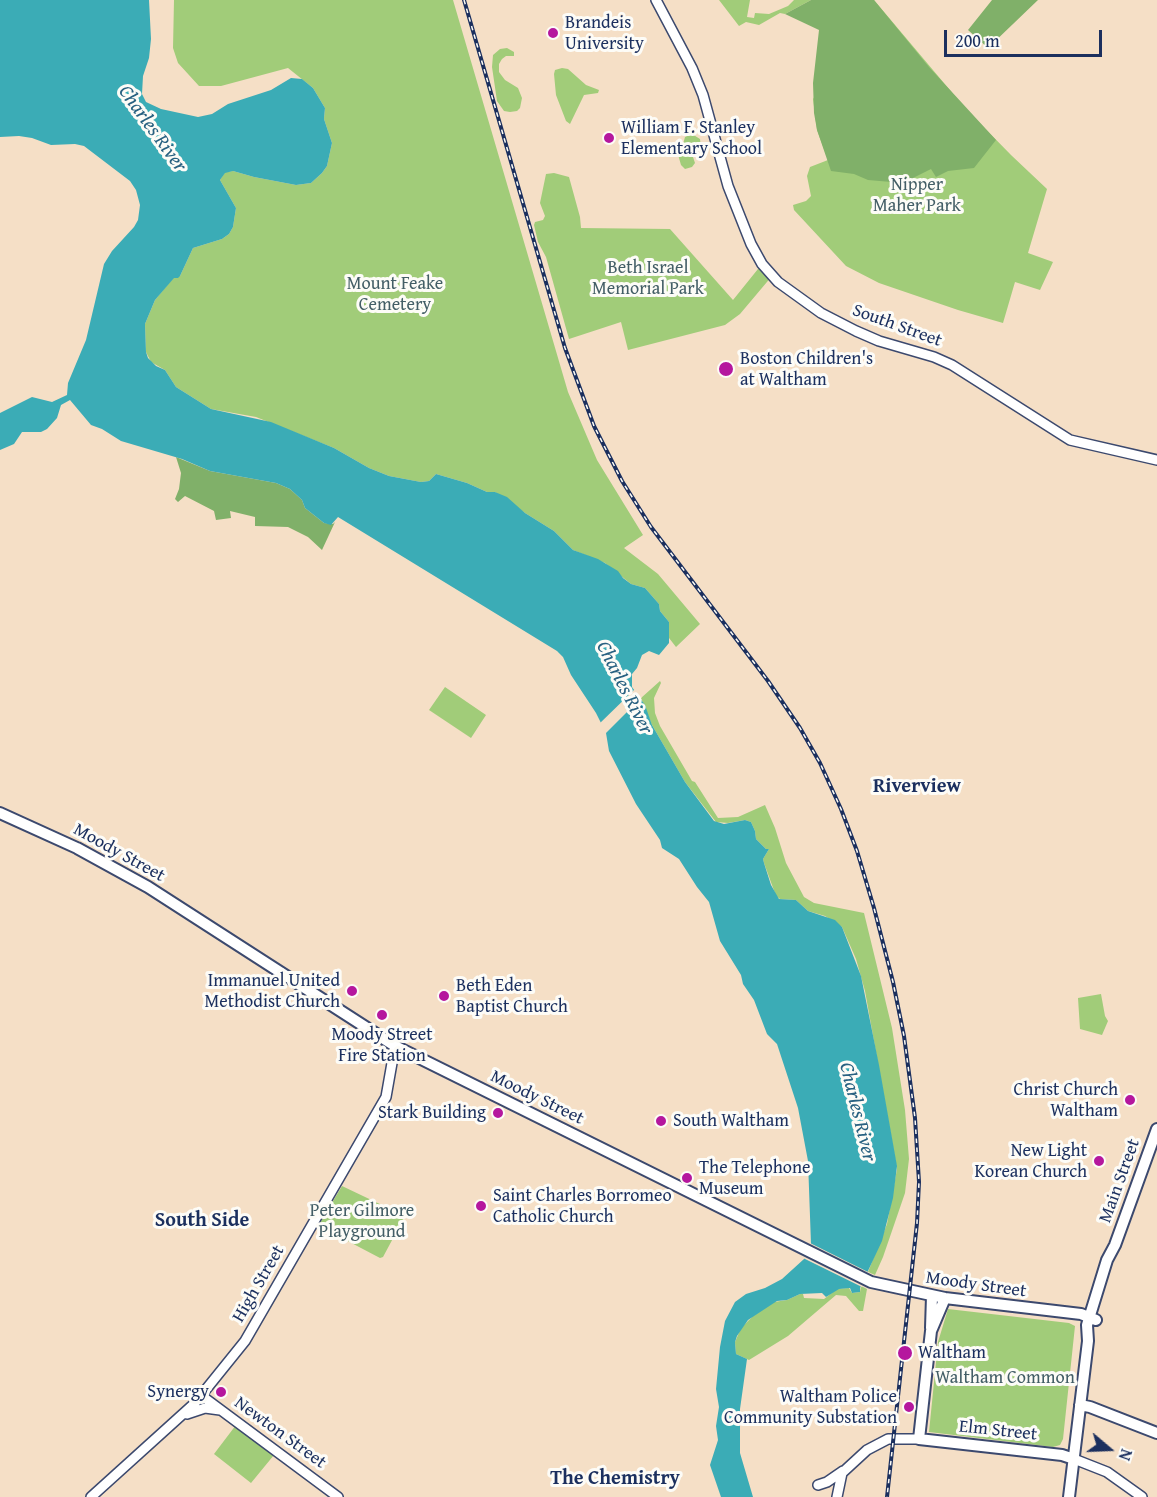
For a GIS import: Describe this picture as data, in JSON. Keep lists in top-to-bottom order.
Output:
{
  "streets": {
    "main road": [
      "South Street",
      "Moody Street",
      "Main Street",
      "High Street",
      "Elm Street",
      "Newton Street"
    ]
  },
  "crossings": [
    ["Moody Street", "Main Street"],
    ["Moody Street", "High Street"],
    ["Main Street", "Elm Street"],
    ["High Street", "Newton Street"]
  ],
  "districts": ["Riverview", "South Side", "The Chemistry"],
  "water": ["Charles River"],
  "parks": [
    "Nipper Maher Park",
    "Beth Israel Memorial Park",
    "Mount Feake Cemetery",
    "Peter Gilmore Playground",
    "Waltham Common"
  ],
  "places": [
    "Brandeis University",
    "William F. Stanley Elementary School",
    "Boston Children's at Waltham",
    "Immanuel United Methodist Church",
    "Beth Eden Baptist Church",
    "Moody Street Fire Station",
    "Christ Church Waltham",
    "Stark Building",
    "South Waltham",
    "New Light Korean Church",
    "The Telephone Museum",
    "Saint Charles Borromeo Catholic Church",
    "Waltham",
    "Synergy",
    "Waltham Police Community Substation"
  ],
  "scale_bar": "200 m",
  "north": "right"
}
